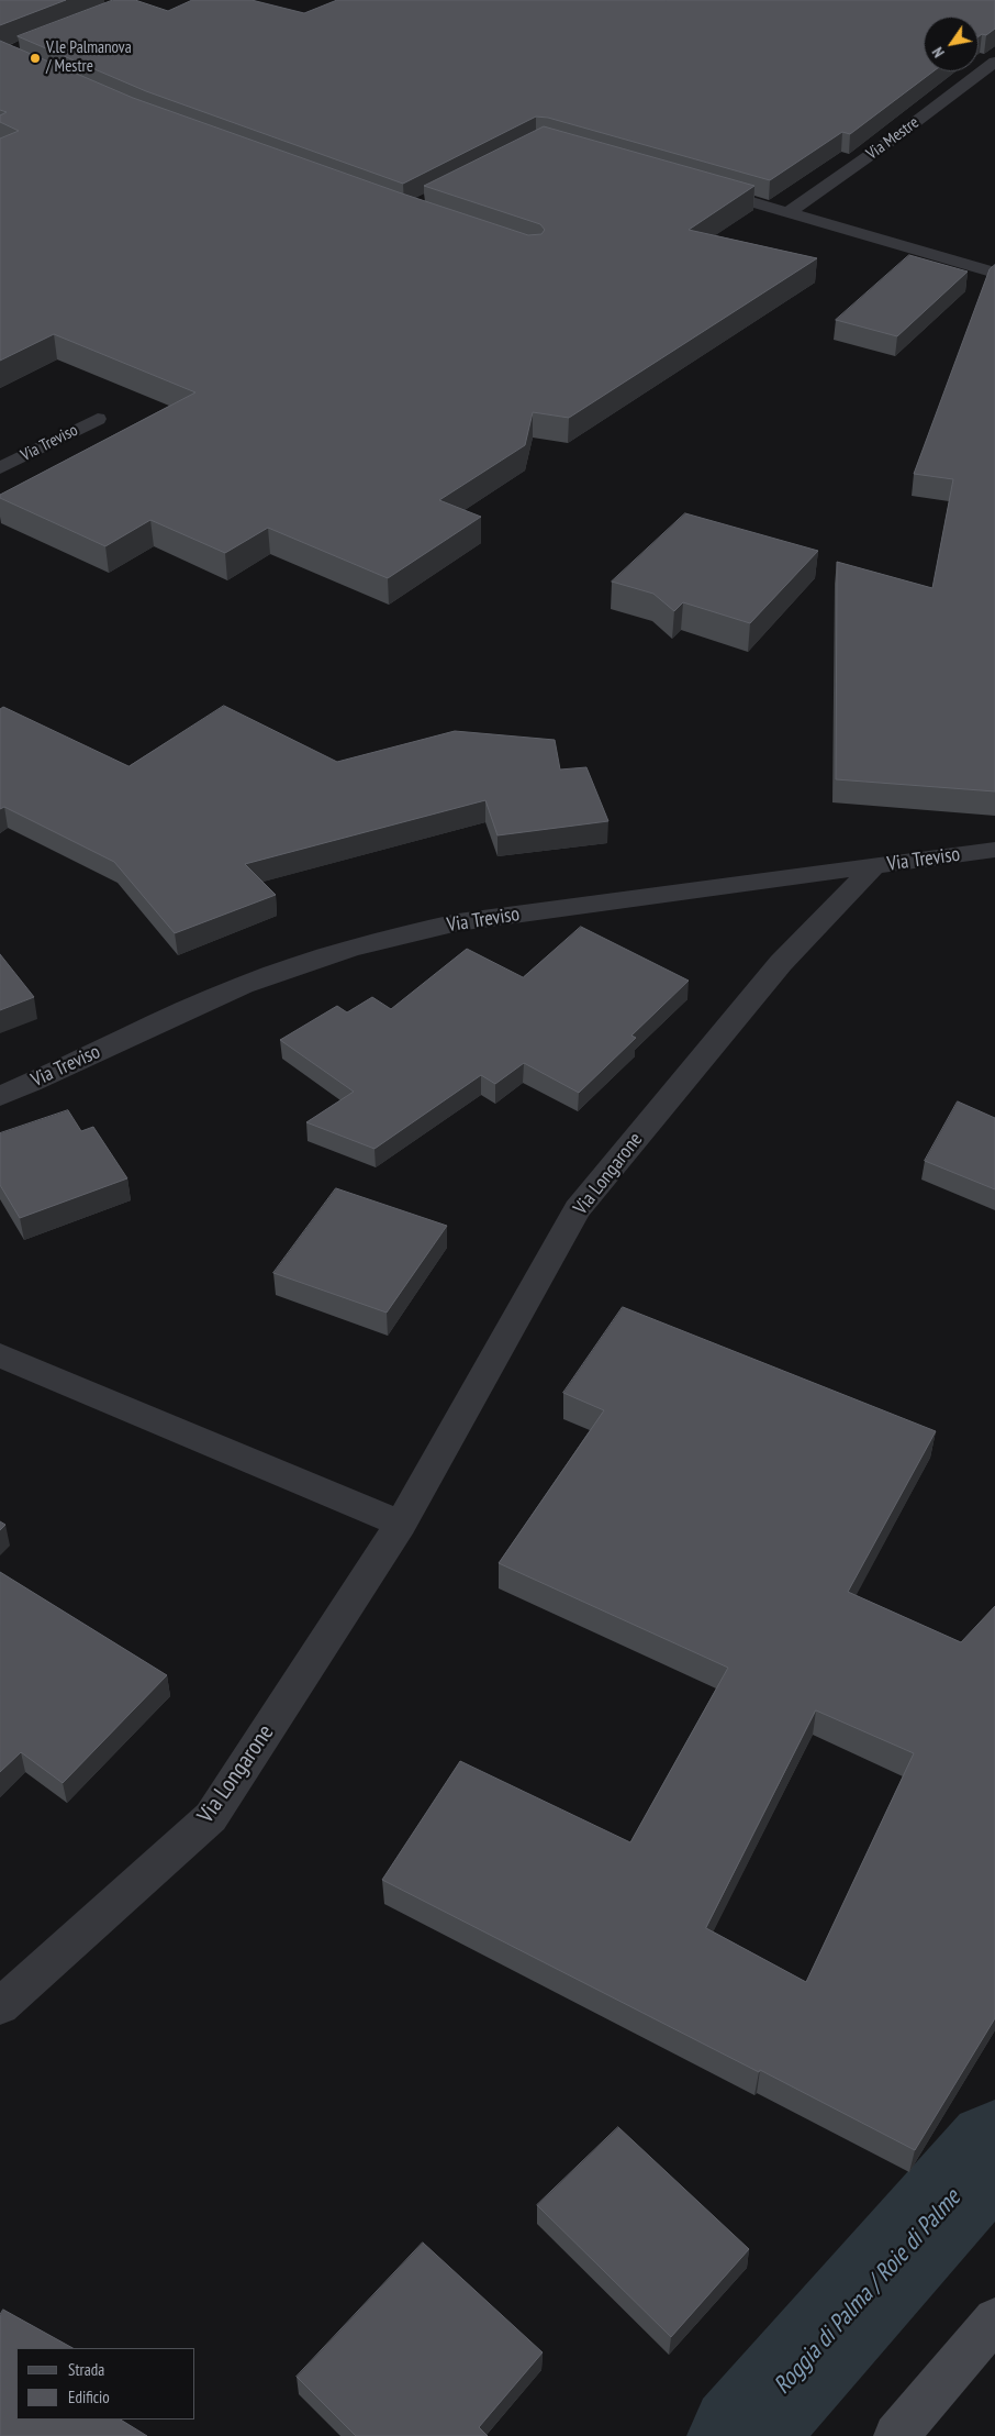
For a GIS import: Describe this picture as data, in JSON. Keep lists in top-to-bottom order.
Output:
{
  "streets": {
    "street": ["Via Mestre", "Via Treviso", "Via Longarone"]
  },
  "crossings": [
    ["Via Treviso", "Via Longarone"]
  ],
  "water": ["Roggia di Palma / Roie di Palme"],
  "places": ["V.le Palmanova / Mestre"],
  "legend": ["Strada", "Edificio"],
  "north": "bottom left"
}
